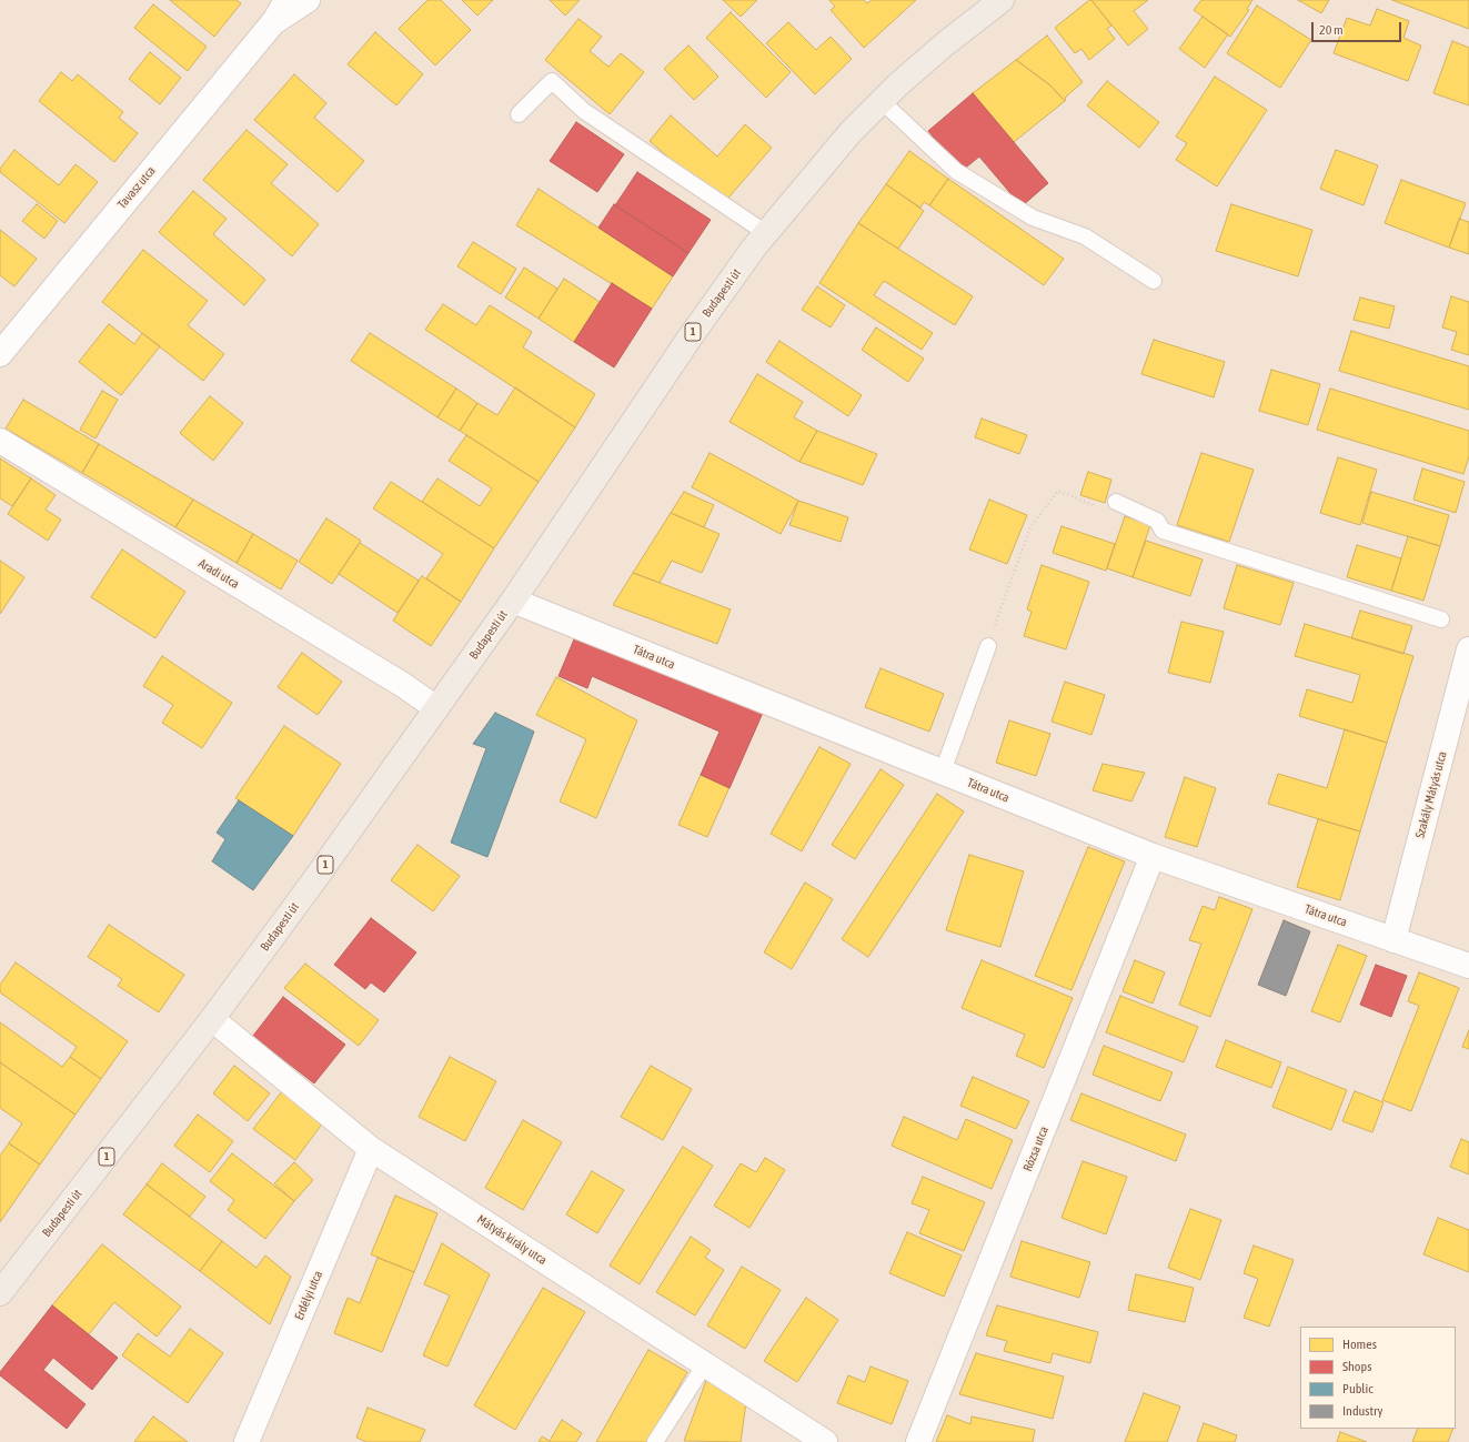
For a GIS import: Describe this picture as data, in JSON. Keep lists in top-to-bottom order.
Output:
{
  "streets": {
    "main road": ["Budapesti út", "1"],
    "street": [
      "Tavasz utca",
      "Aradi utca",
      "Tátra utca",
      "Szakály Mátyás utca",
      "Rózsa utca",
      "Mátyás király utca",
      "Erdélyi utca"
    ]
  },
  "crossings": [
    ["Budapesti út", "Aradi utca"],
    ["Budapesti út", "Tátra utca"],
    ["Budapesti út", "Mátyás király utca"],
    ["Tátra utca", "Szakály Mátyás utca"],
    ["Tátra utca", "Rózsa utca"],
    ["Mátyás király utca", "Erdélyi utca"]
  ],
  "legend": [
    "Homes",
    "Shops",
    "Public",
    "Industry"
  ],
  "scale_bar": "20 m"
}
